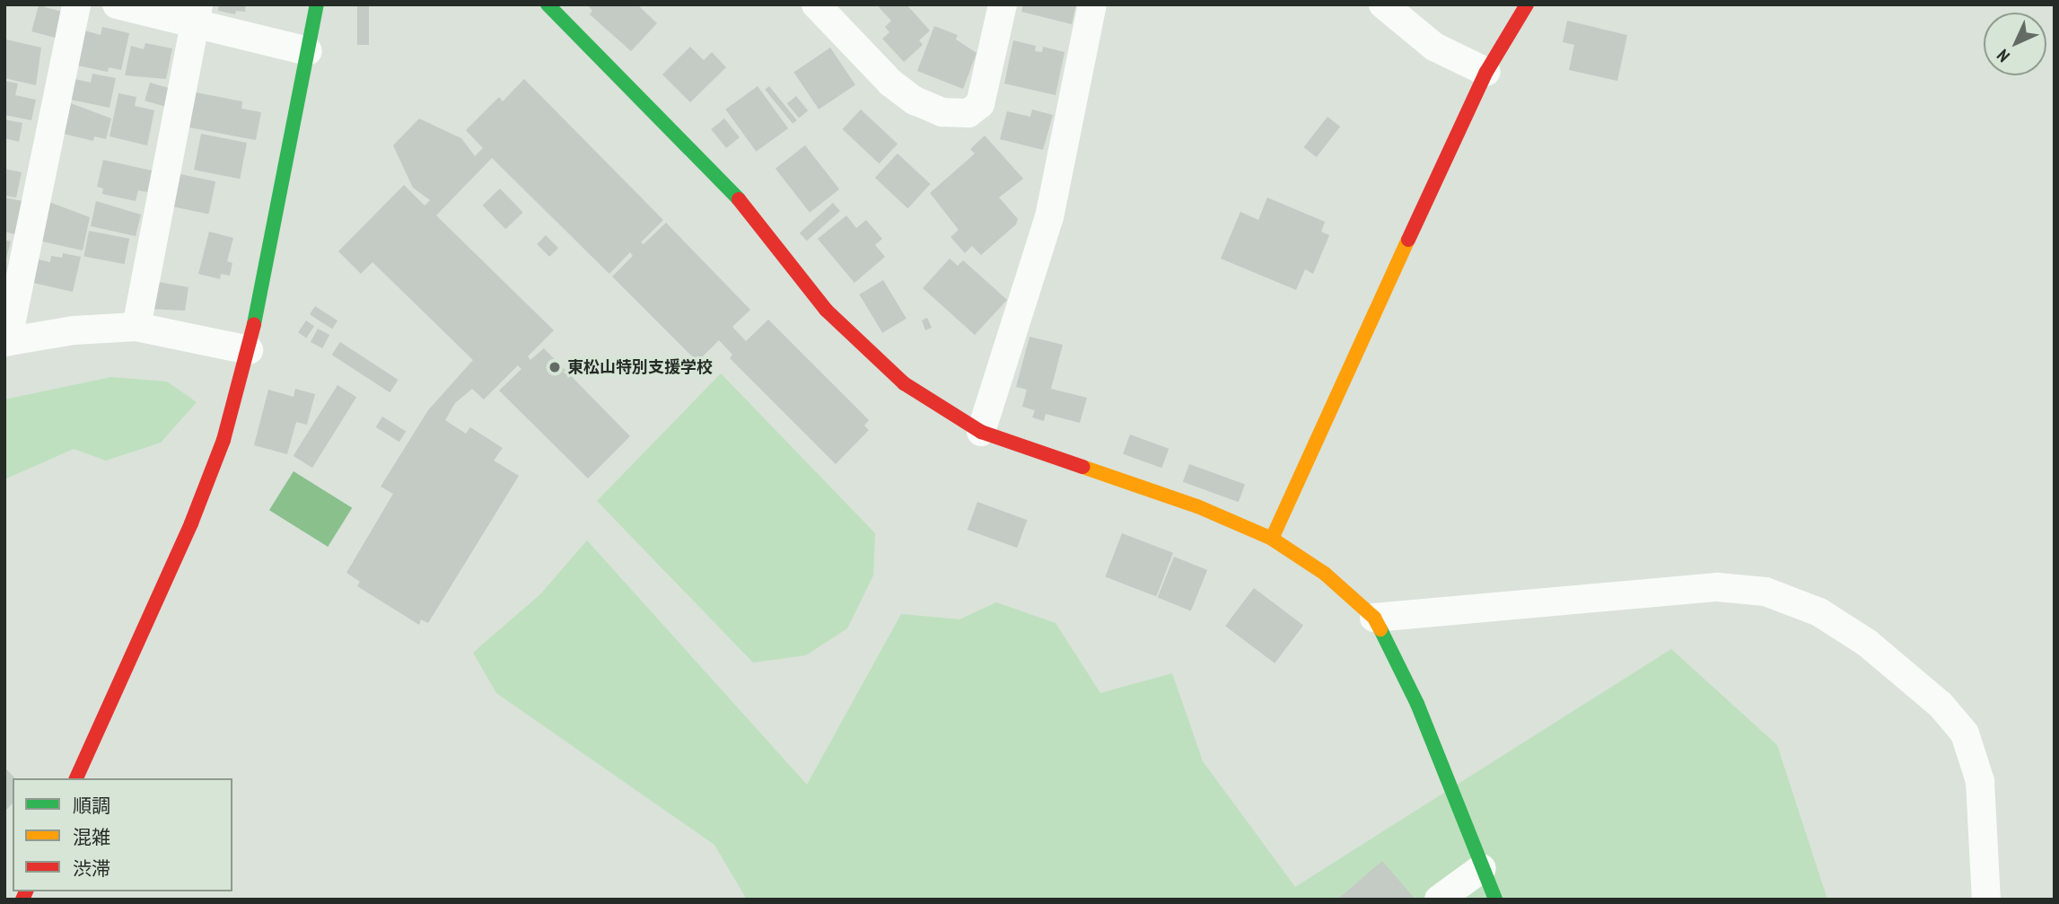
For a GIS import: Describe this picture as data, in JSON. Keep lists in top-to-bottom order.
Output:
{
  "places": ["東松山特別支援学校"],
  "legend": ["順調", "混雑", "渋滞"],
  "north": "bottom left"
}
